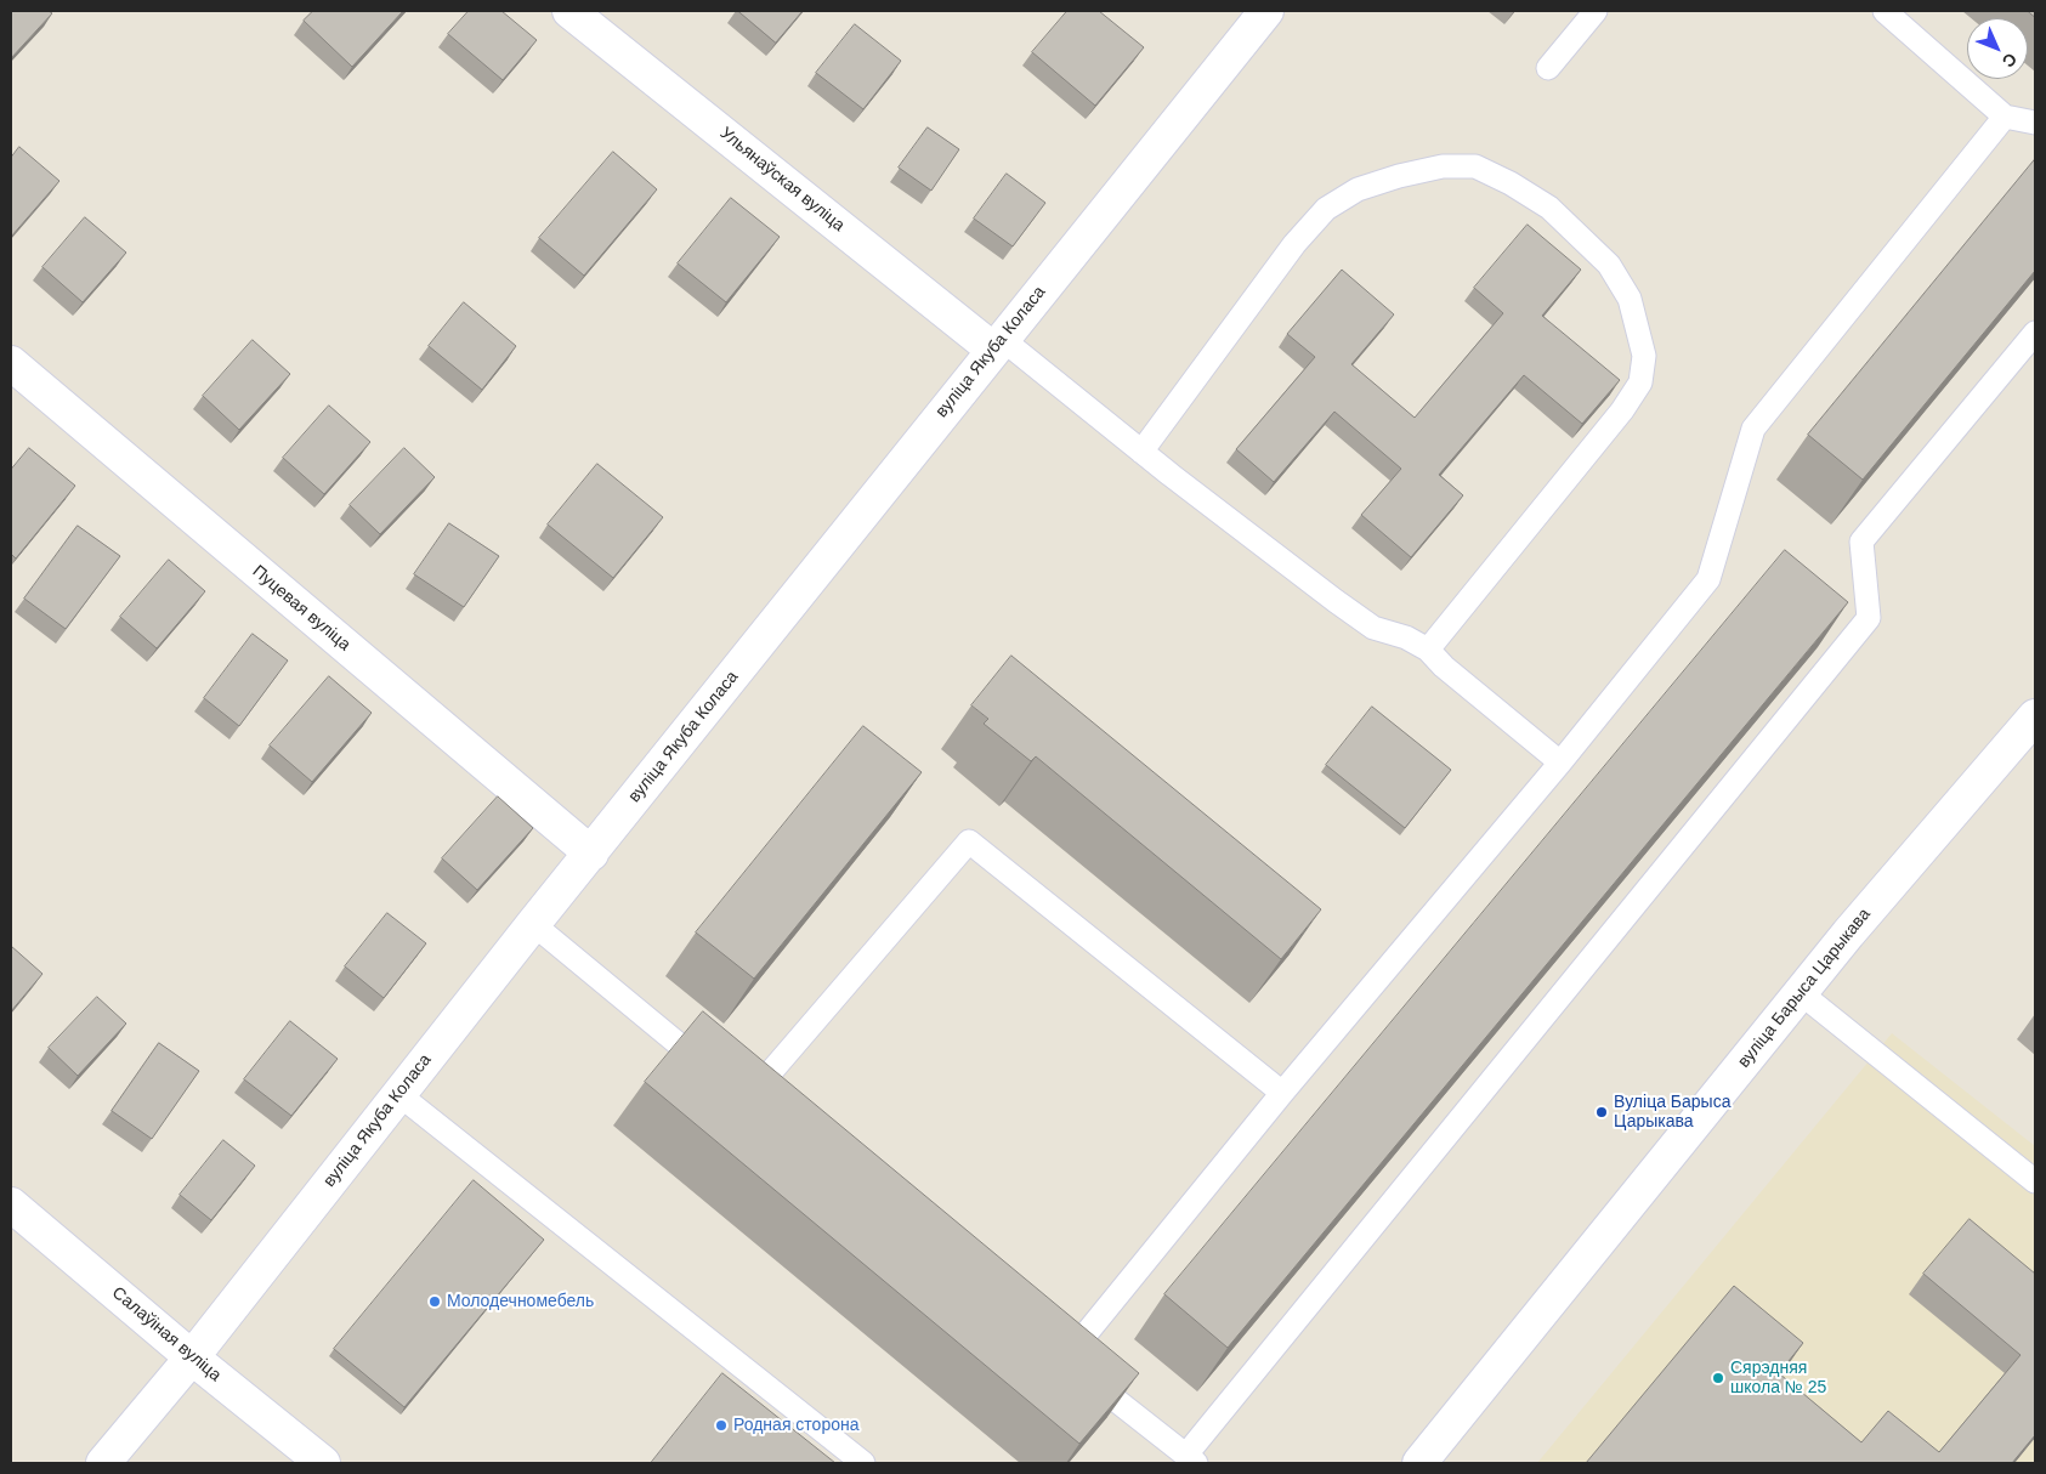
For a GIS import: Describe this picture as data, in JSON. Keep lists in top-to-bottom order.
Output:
{
  "streets": {
    "street": [
      "Ульянаўская вуліца",
      "вуліца Якуба Коласа",
      "Пуцевая вуліца",
      "вуліца Барыса Царыкава",
      "Салаўіная вуліца"
    ]
  },
  "crossings": [
    ["Ульянаўская вуліца", "вуліца Якуба Коласа"],
    ["вуліца Якуба Коласа", "Пуцевая вуліца"],
    ["вуліца Якуба Коласа", "Салаўіная вуліца"]
  ],
  "places": [
    "Вуліца Барыса Царыкава",
    "Молодечномебель",
    "Сярэдняя школа № 25",
    "Родная сторона"
  ],
  "north": "bottom right"
}
